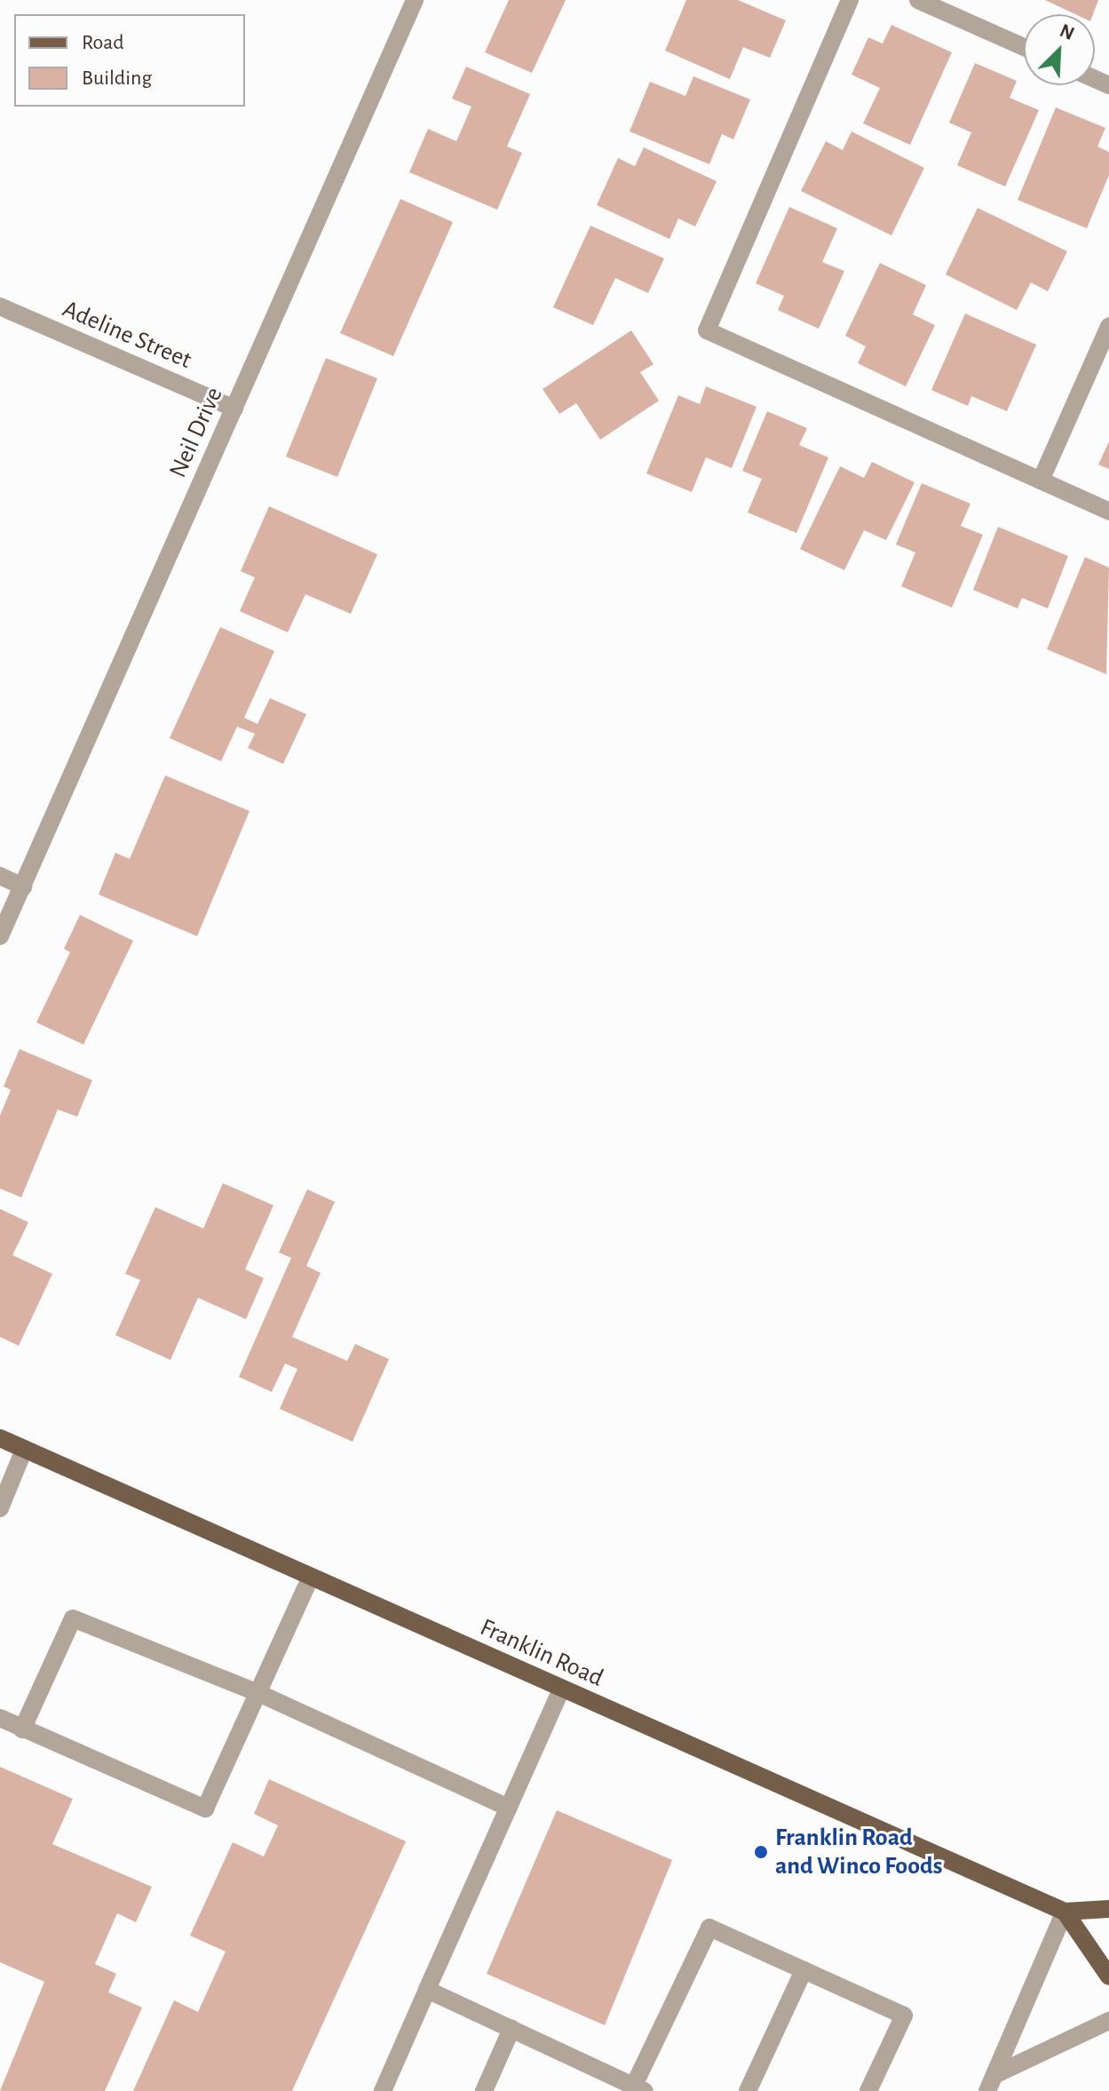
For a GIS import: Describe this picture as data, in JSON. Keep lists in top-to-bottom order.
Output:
{
  "streets": {
    "main road": ["Franklin Road"],
    "street": ["Adeline Street", "Neil Drive"]
  },
  "crossings": [
    ["Adeline Street", "Neil Drive"]
  ],
  "places": ["Franklin Road and Winco Foods"],
  "legend": ["Road", "Building"],
  "north": "top right"
}
